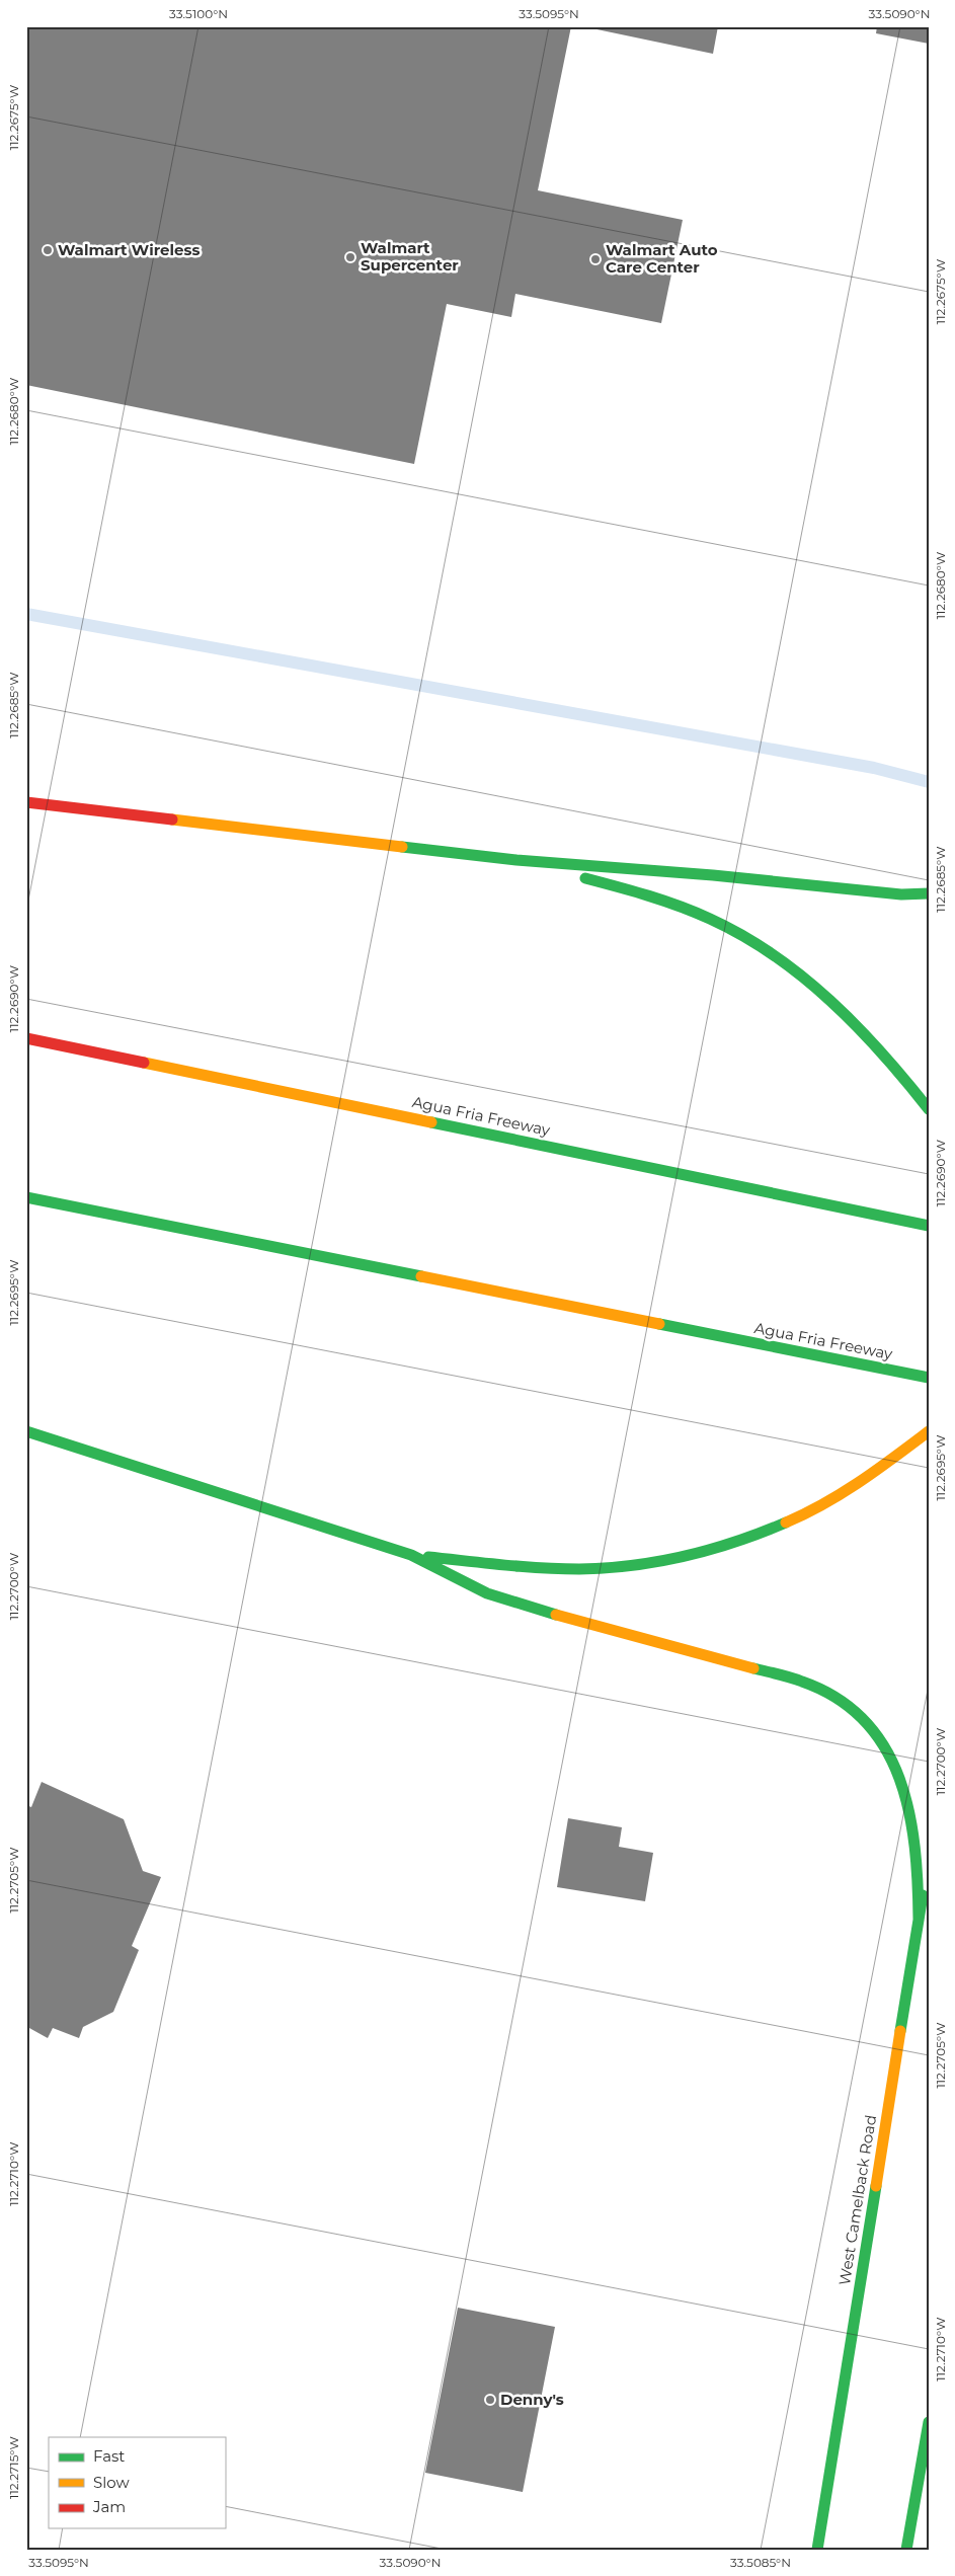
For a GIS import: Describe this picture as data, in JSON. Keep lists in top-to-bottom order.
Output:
{
  "streets": {
    "main road": ["Agua Fria Freeway", "West Camelback Road"]
  },
  "places": [
    "Walmart Wireless",
    "Walmart Supercenter",
    "Walmart Auto Care Center",
    "Denny's"
  ],
  "legend": ["Fast", "Slow", "Jam"],
  "coordinates": [
    "33.5100°N",
    "33.5095°N",
    "33.5090°N",
    "112.2675°W",
    "112.2680°W",
    "112.2685°W",
    "112.2690°W",
    "112.2695°W",
    "112.2700°W",
    "112.2705°W",
    "112.2710°W",
    "112.2715°W",
    "33.5085°N"
  ]
}
